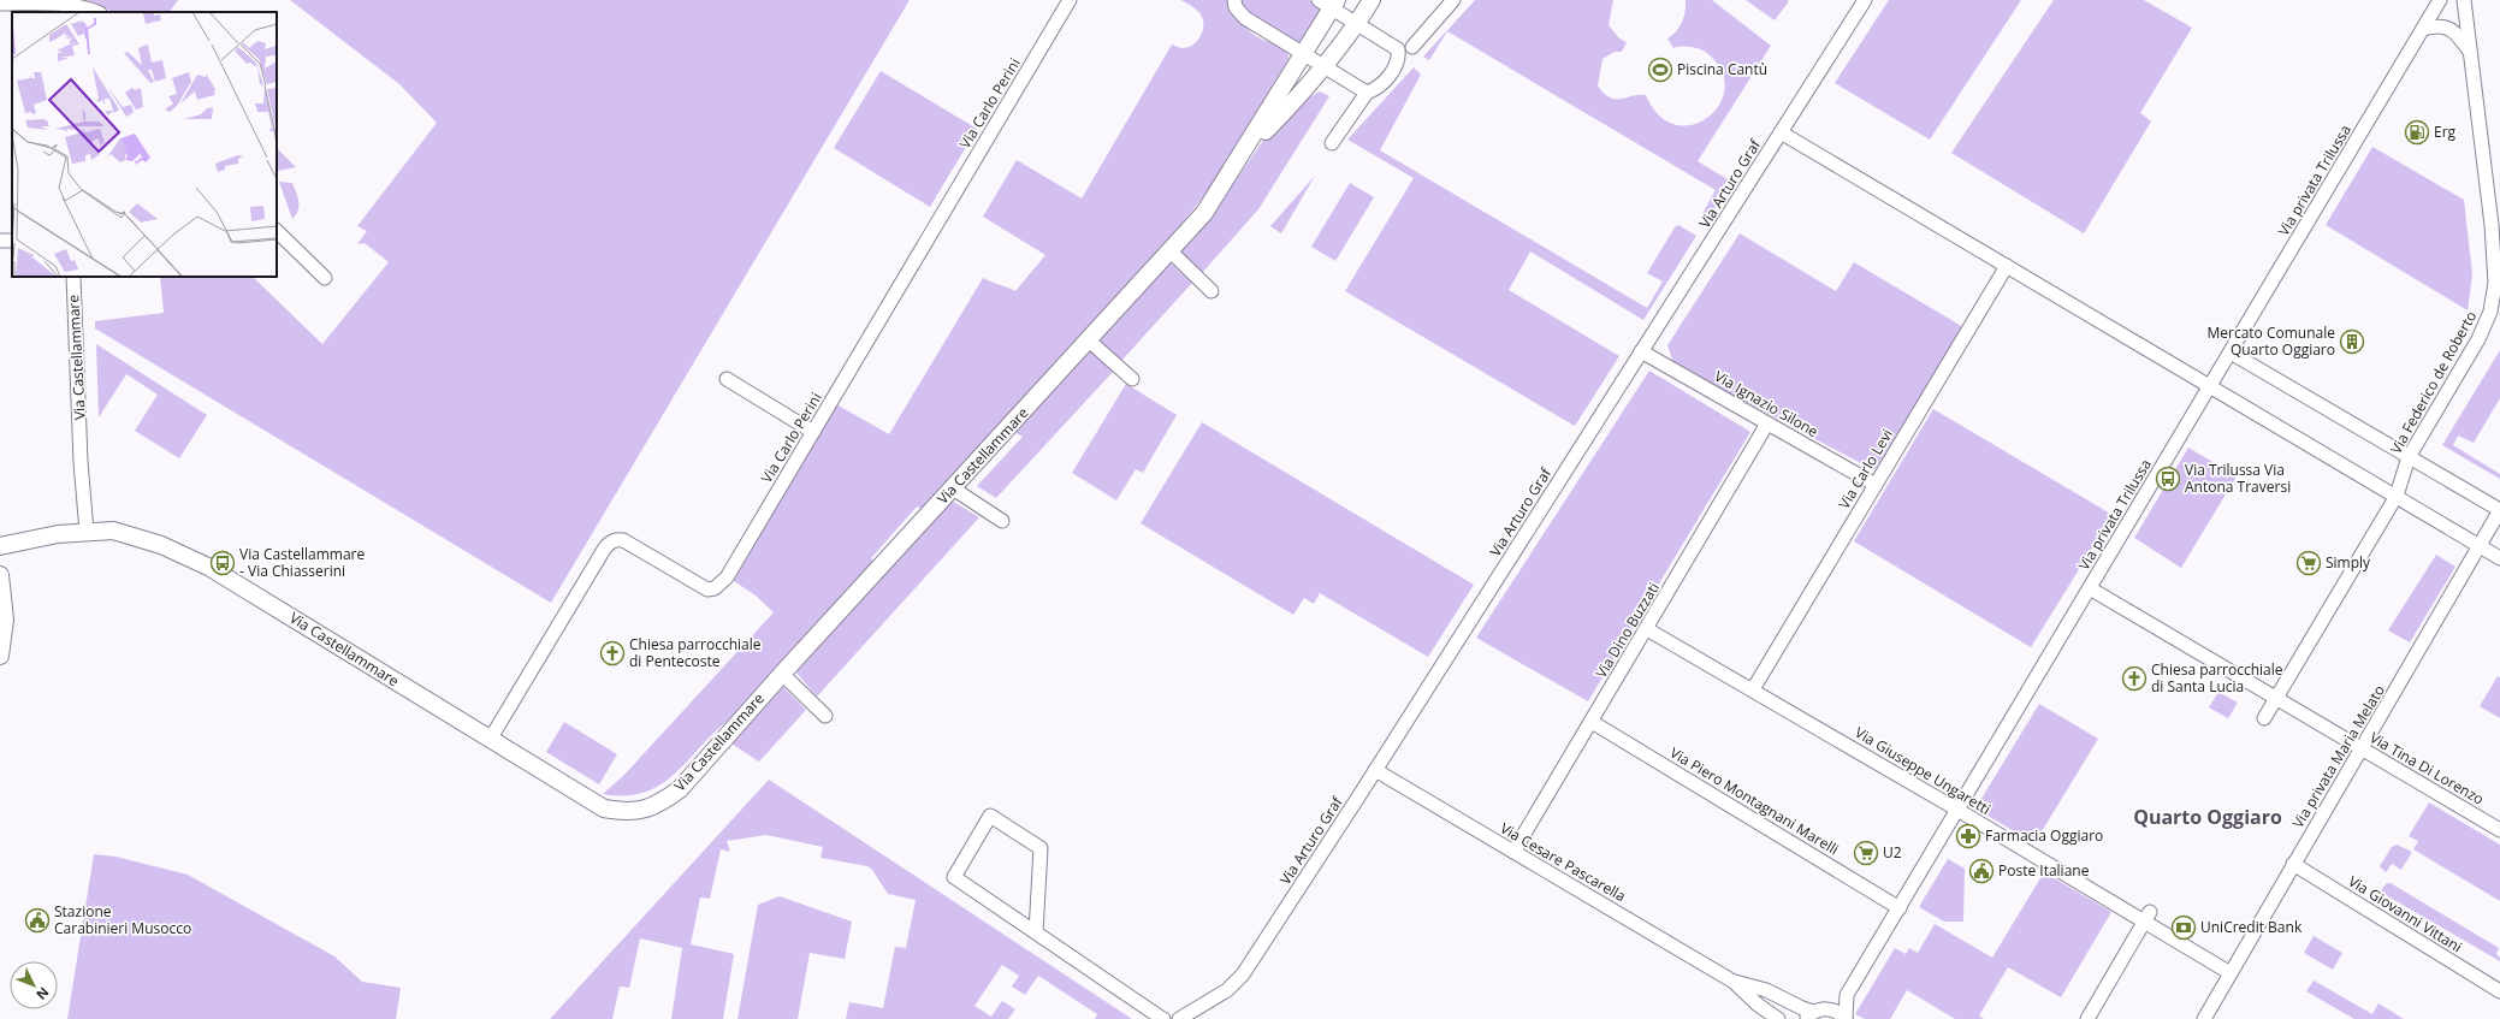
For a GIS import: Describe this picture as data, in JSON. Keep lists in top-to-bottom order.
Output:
{
  "streets": {
    "street": [
      "Via Carlo Perini",
      "Via privata Trilussa",
      "Via Arturo Graf",
      "Via Castellammare",
      "Via Federico de Roberto",
      "Via Ignazio Silone",
      "Via Carlo Levi",
      "Via Dino Buzzati",
      "Via privata Maria Melato",
      "Via Tina Di Lorenzo",
      "Via Giuseppe Ungaretti",
      "Via Piero Montagnani Marelli",
      "Via Cesare Pascarella",
      "Via Giovanni Vittani"
    ]
  },
  "crossings": [
    ["Via Carlo Perini", "Via Castellammare"],
    ["Via privata Trilussa", "Via Tina Di Lorenzo"],
    ["Via privata Trilussa", "Via Giuseppe Ungaretti"],
    ["Via privata Trilussa", "Via Piero Montagnani Marelli"],
    ["Via Arturo Graf", "Via Ignazio Silone"],
    ["Via Arturo Graf", "Via Cesare Pascarella"],
    ["Via Federico de Roberto", "Via Tina Di Lorenzo"],
    ["Via Ignazio Silone", "Via Carlo Levi"],
    ["Via Ignazio Silone", "Via Dino Buzzati"],
    ["Via Carlo Levi", "Via Giuseppe Ungaretti"],
    ["Via Dino Buzzati", "Via Giuseppe Ungaretti"],
    ["Via Dino Buzzati", "Via Piero Montagnani Marelli"],
    ["Via Dino Buzzati", "Via Cesare Pascarella"],
    ["Via privata Maria Melato", "Via Tina Di Lorenzo"],
    ["Via privata Maria Melato", "Via Giuseppe Ungaretti"],
    ["Via privata Maria Melato", "Via Giovanni Vittani"]
  ],
  "districts": ["Quarto Oggiaro"],
  "places": {
    "sports": ["Piscina Cantù"],
    "fuel station": ["Erg"],
    "building": ["Mercato Comunale Quarto Oggiaro"],
    "bus stop": ["Via Trilussa Via Antona Traversi", "Via Castellammare - Via Chiasserini"],
    "supermarket": ["Simply", "U2"],
    "church": ["Chiesa parrocchiale di Pentecoste", "Chiesa parrocchiale di Santa Lucia"],
    "pharmacy": ["Farmacia Oggiaro"],
    "public building": ["Poste Italiane", "Stazione Carabinieri Musocco"],
    "bank": ["UniCredit Bank"]
  },
  "north": "bottom right"
}
